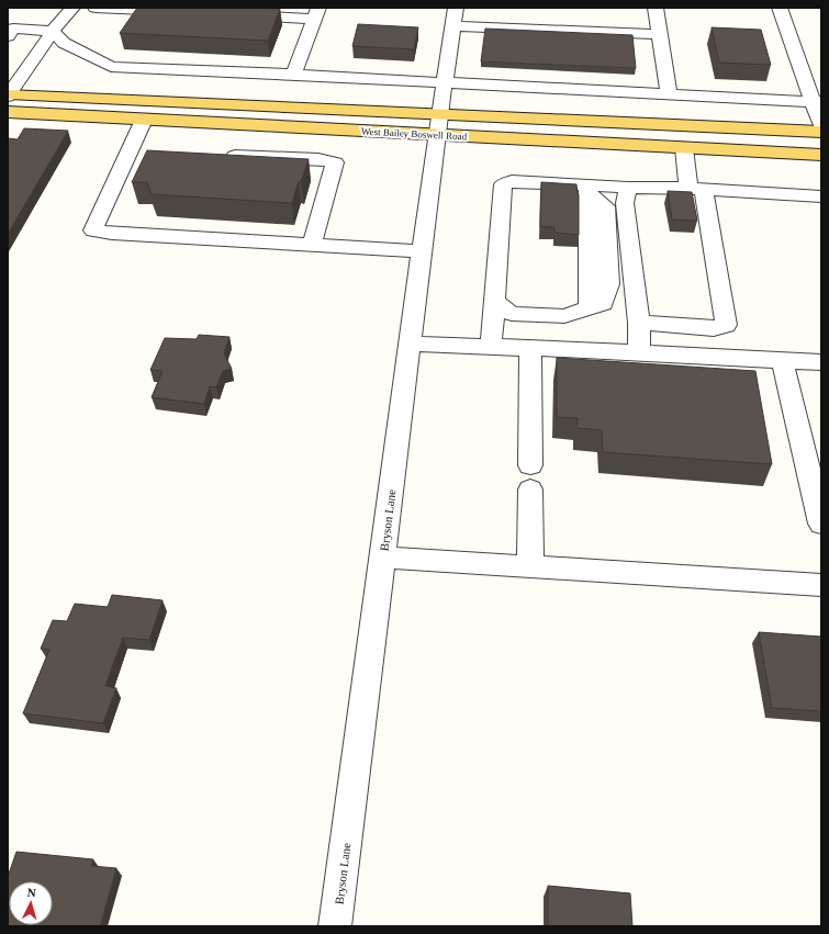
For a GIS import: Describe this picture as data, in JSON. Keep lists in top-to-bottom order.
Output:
{
  "streets": {
    "main road": ["West Bailey Boswell Road"],
    "street": ["Bryson Lane"]
  },
  "crossings": [
    ["West Bailey Boswell Road", "Bryson Lane"]
  ],
  "north": "top"
}
